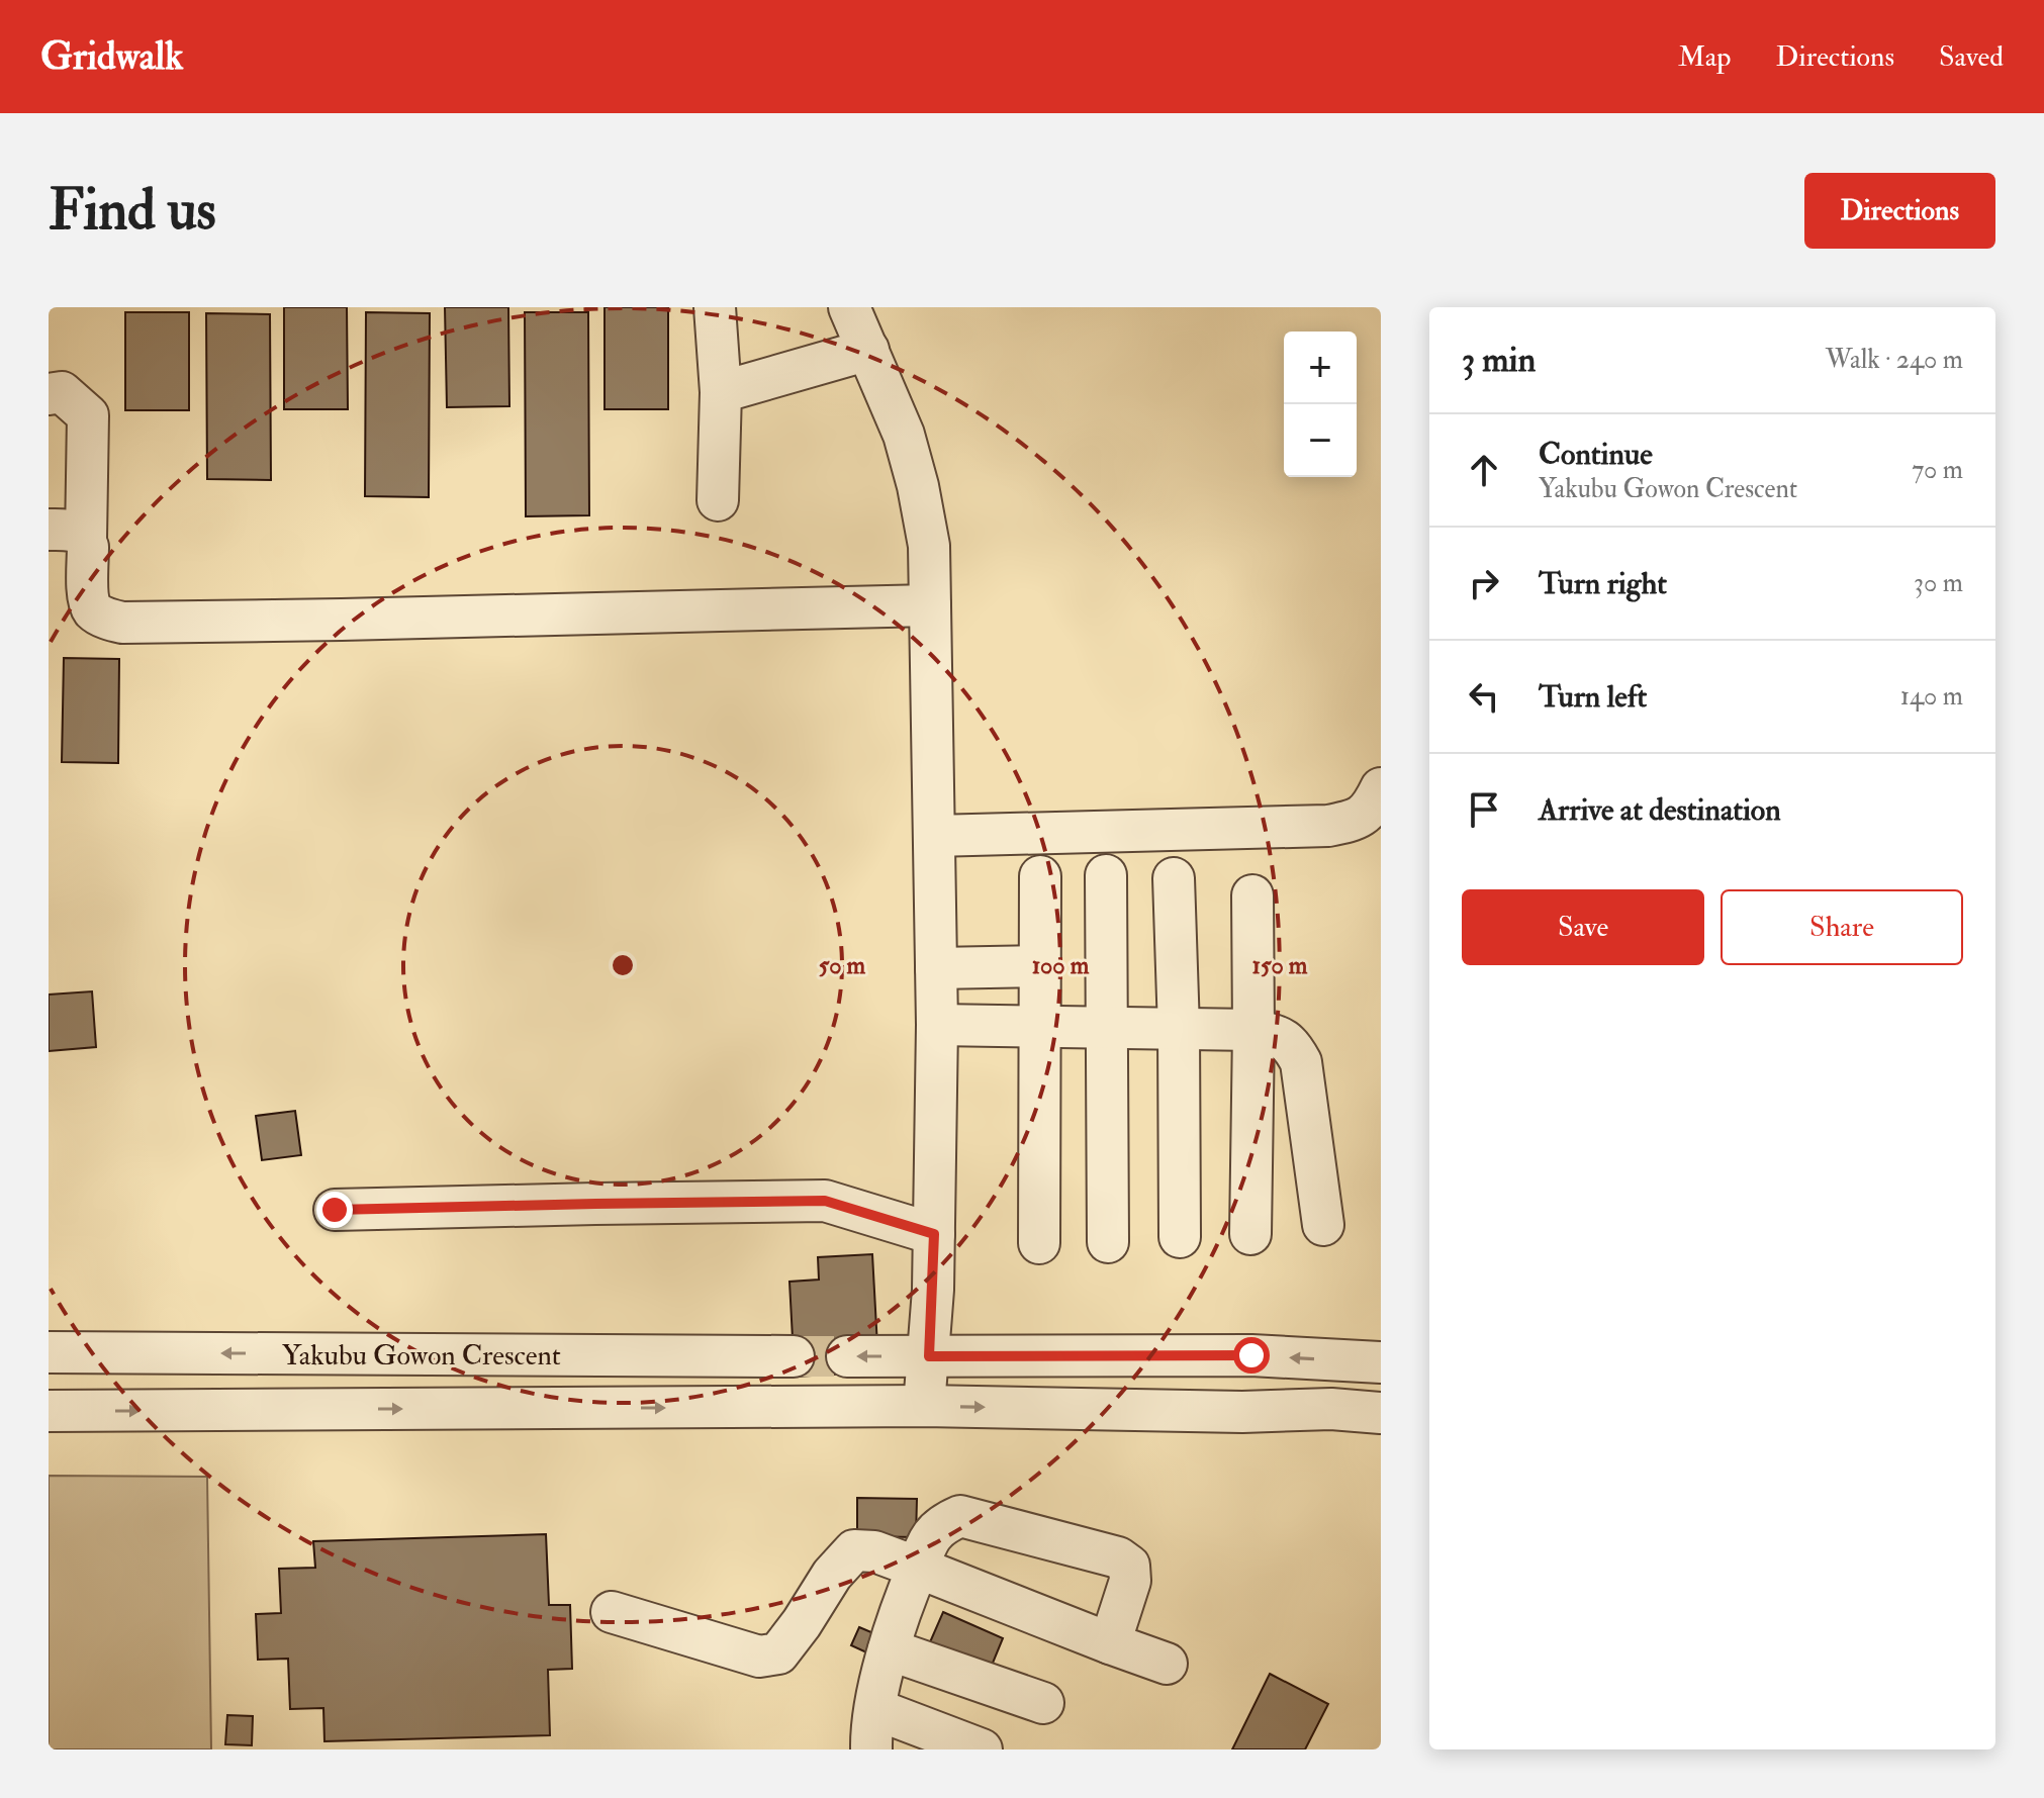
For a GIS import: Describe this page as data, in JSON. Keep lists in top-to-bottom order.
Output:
{
  "streets": {
    "street": ["Yakubu Gowon Crescent"]
  },
  "page": {
    "header": "Gridwalk",
    "nav": ["Map", "Directions", "Saved"],
    "buttons": [
      "Directions",
      ["Save", "Share"]
    ],
    "title": "Find us",
    "heading": ["3 min", "Walk · 240 m"],
    "map_buttons": ["+", "−"],
    "list": [
      ["Continue", "Yakubu Gowon Crescent", "70 m"],
      ["Turn right", "30 m"],
      ["Turn left", "140 m"],
      "Arrive at destination"
    ]
  },
  "rings": ["50 m", "100 m", "150 m"]
}
